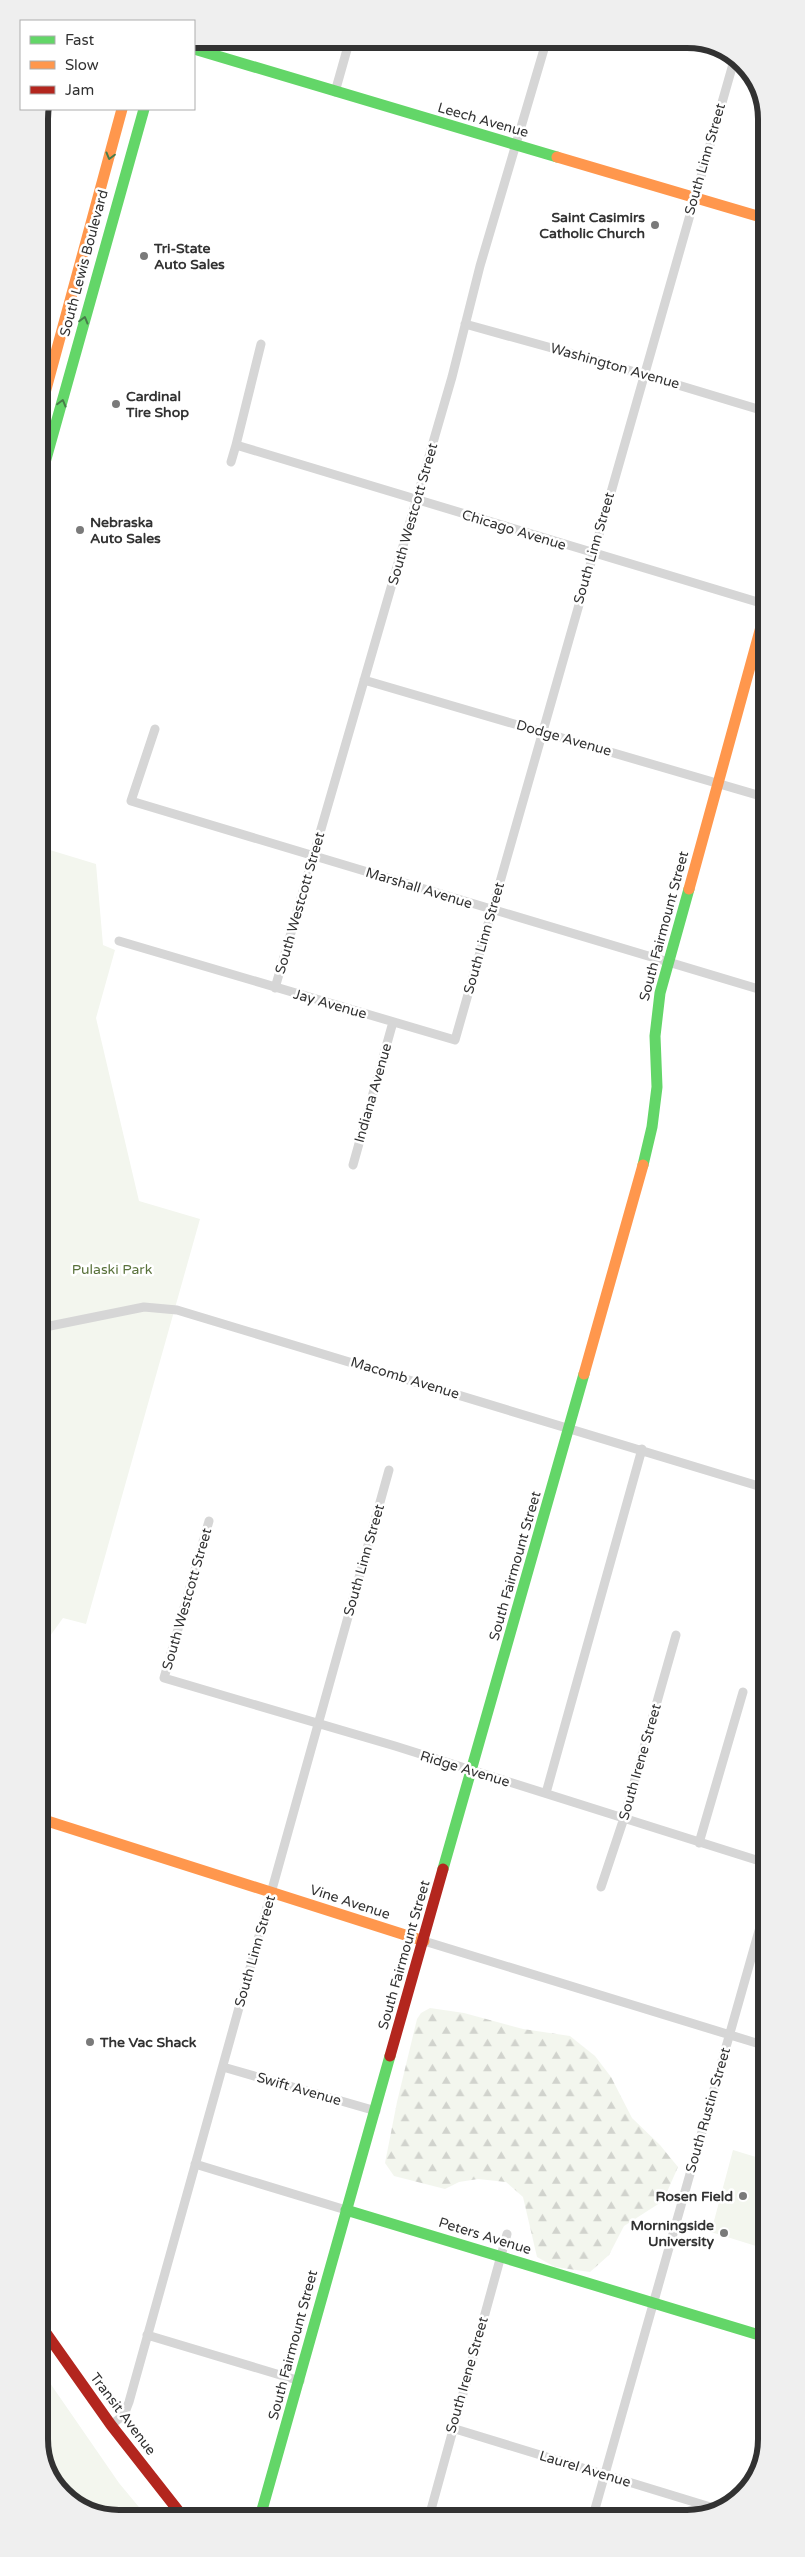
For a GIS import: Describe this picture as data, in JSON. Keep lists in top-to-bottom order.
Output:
{
  "streets": {
    "street": [
      "Leech Avenue",
      "South Linn Street",
      "South Lewis Boulevard",
      "Washington Avenue",
      "South Westcott Street",
      "Chicago Avenue",
      "Dodge Avenue",
      "Marshall Avenue",
      "South Fairmount Street",
      "Jay Avenue",
      "Indiana Avenue",
      "Macomb Avenue",
      "South Irene Street",
      "Ridge Avenue",
      "Vine Avenue",
      "Swift Avenue",
      "South Rustin Street",
      "Peters Avenue",
      "Transit Avenue",
      "Laurel Avenue"
    ]
  },
  "crossings": [
    ["Leech Avenue", "South Linn Street"],
    ["Leech Avenue", "South Westcott Street"],
    ["South Linn Street", "Washington Avenue"],
    ["South Linn Street", "Chicago Avenue"],
    ["South Linn Street", "Dodge Avenue"],
    ["South Linn Street", "Marshall Avenue"],
    ["South Linn Street", "Jay Avenue"],
    ["South Linn Street", "Ridge Avenue"],
    ["South Linn Street", "Vine Avenue"],
    ["South Linn Street", "Swift Avenue"],
    ["South Linn Street", "Peters Avenue"],
    ["South Linn Street", "Transit Avenue"],
    ["Washington Avenue", "South Westcott Street"],
    ["South Westcott Street", "Chicago Avenue"],
    ["South Westcott Street", "Dodge Avenue"],
    ["South Westcott Street", "Marshall Avenue"],
    ["South Westcott Street", "Jay Avenue"],
    ["South Westcott Street", "Ridge Avenue"],
    ["Dodge Avenue", "South Fairmount Street"],
    ["Marshall Avenue", "South Fairmount Street"],
    ["South Fairmount Street", "Macomb Avenue"],
    ["South Fairmount Street", "Ridge Avenue"],
    ["South Fairmount Street", "Vine Avenue"],
    ["South Fairmount Street", "Swift Avenue"],
    ["South Fairmount Street", "Peters Avenue"],
    ["Jay Avenue", "Indiana Avenue"],
    ["South Irene Street", "Ridge Avenue"],
    ["South Irene Street", "Peters Avenue"],
    ["South Irene Street", "Laurel Avenue"],
    ["Vine Avenue", "South Rustin Street"],
    ["South Rustin Street", "Peters Avenue"],
    ["South Rustin Street", "Laurel Avenue"]
  ],
  "parks": ["Pulaski Park"],
  "places": [
    "Saint Casimirs Catholic Church",
    "Tri-State Auto Sales",
    "Cardinal Tire Shop",
    "Nebraska Auto Sales",
    "The Vac Shack",
    "Rosen Field",
    "Morningside University"
  ],
  "legend": ["Fast", "Slow", "Jam"]
}
